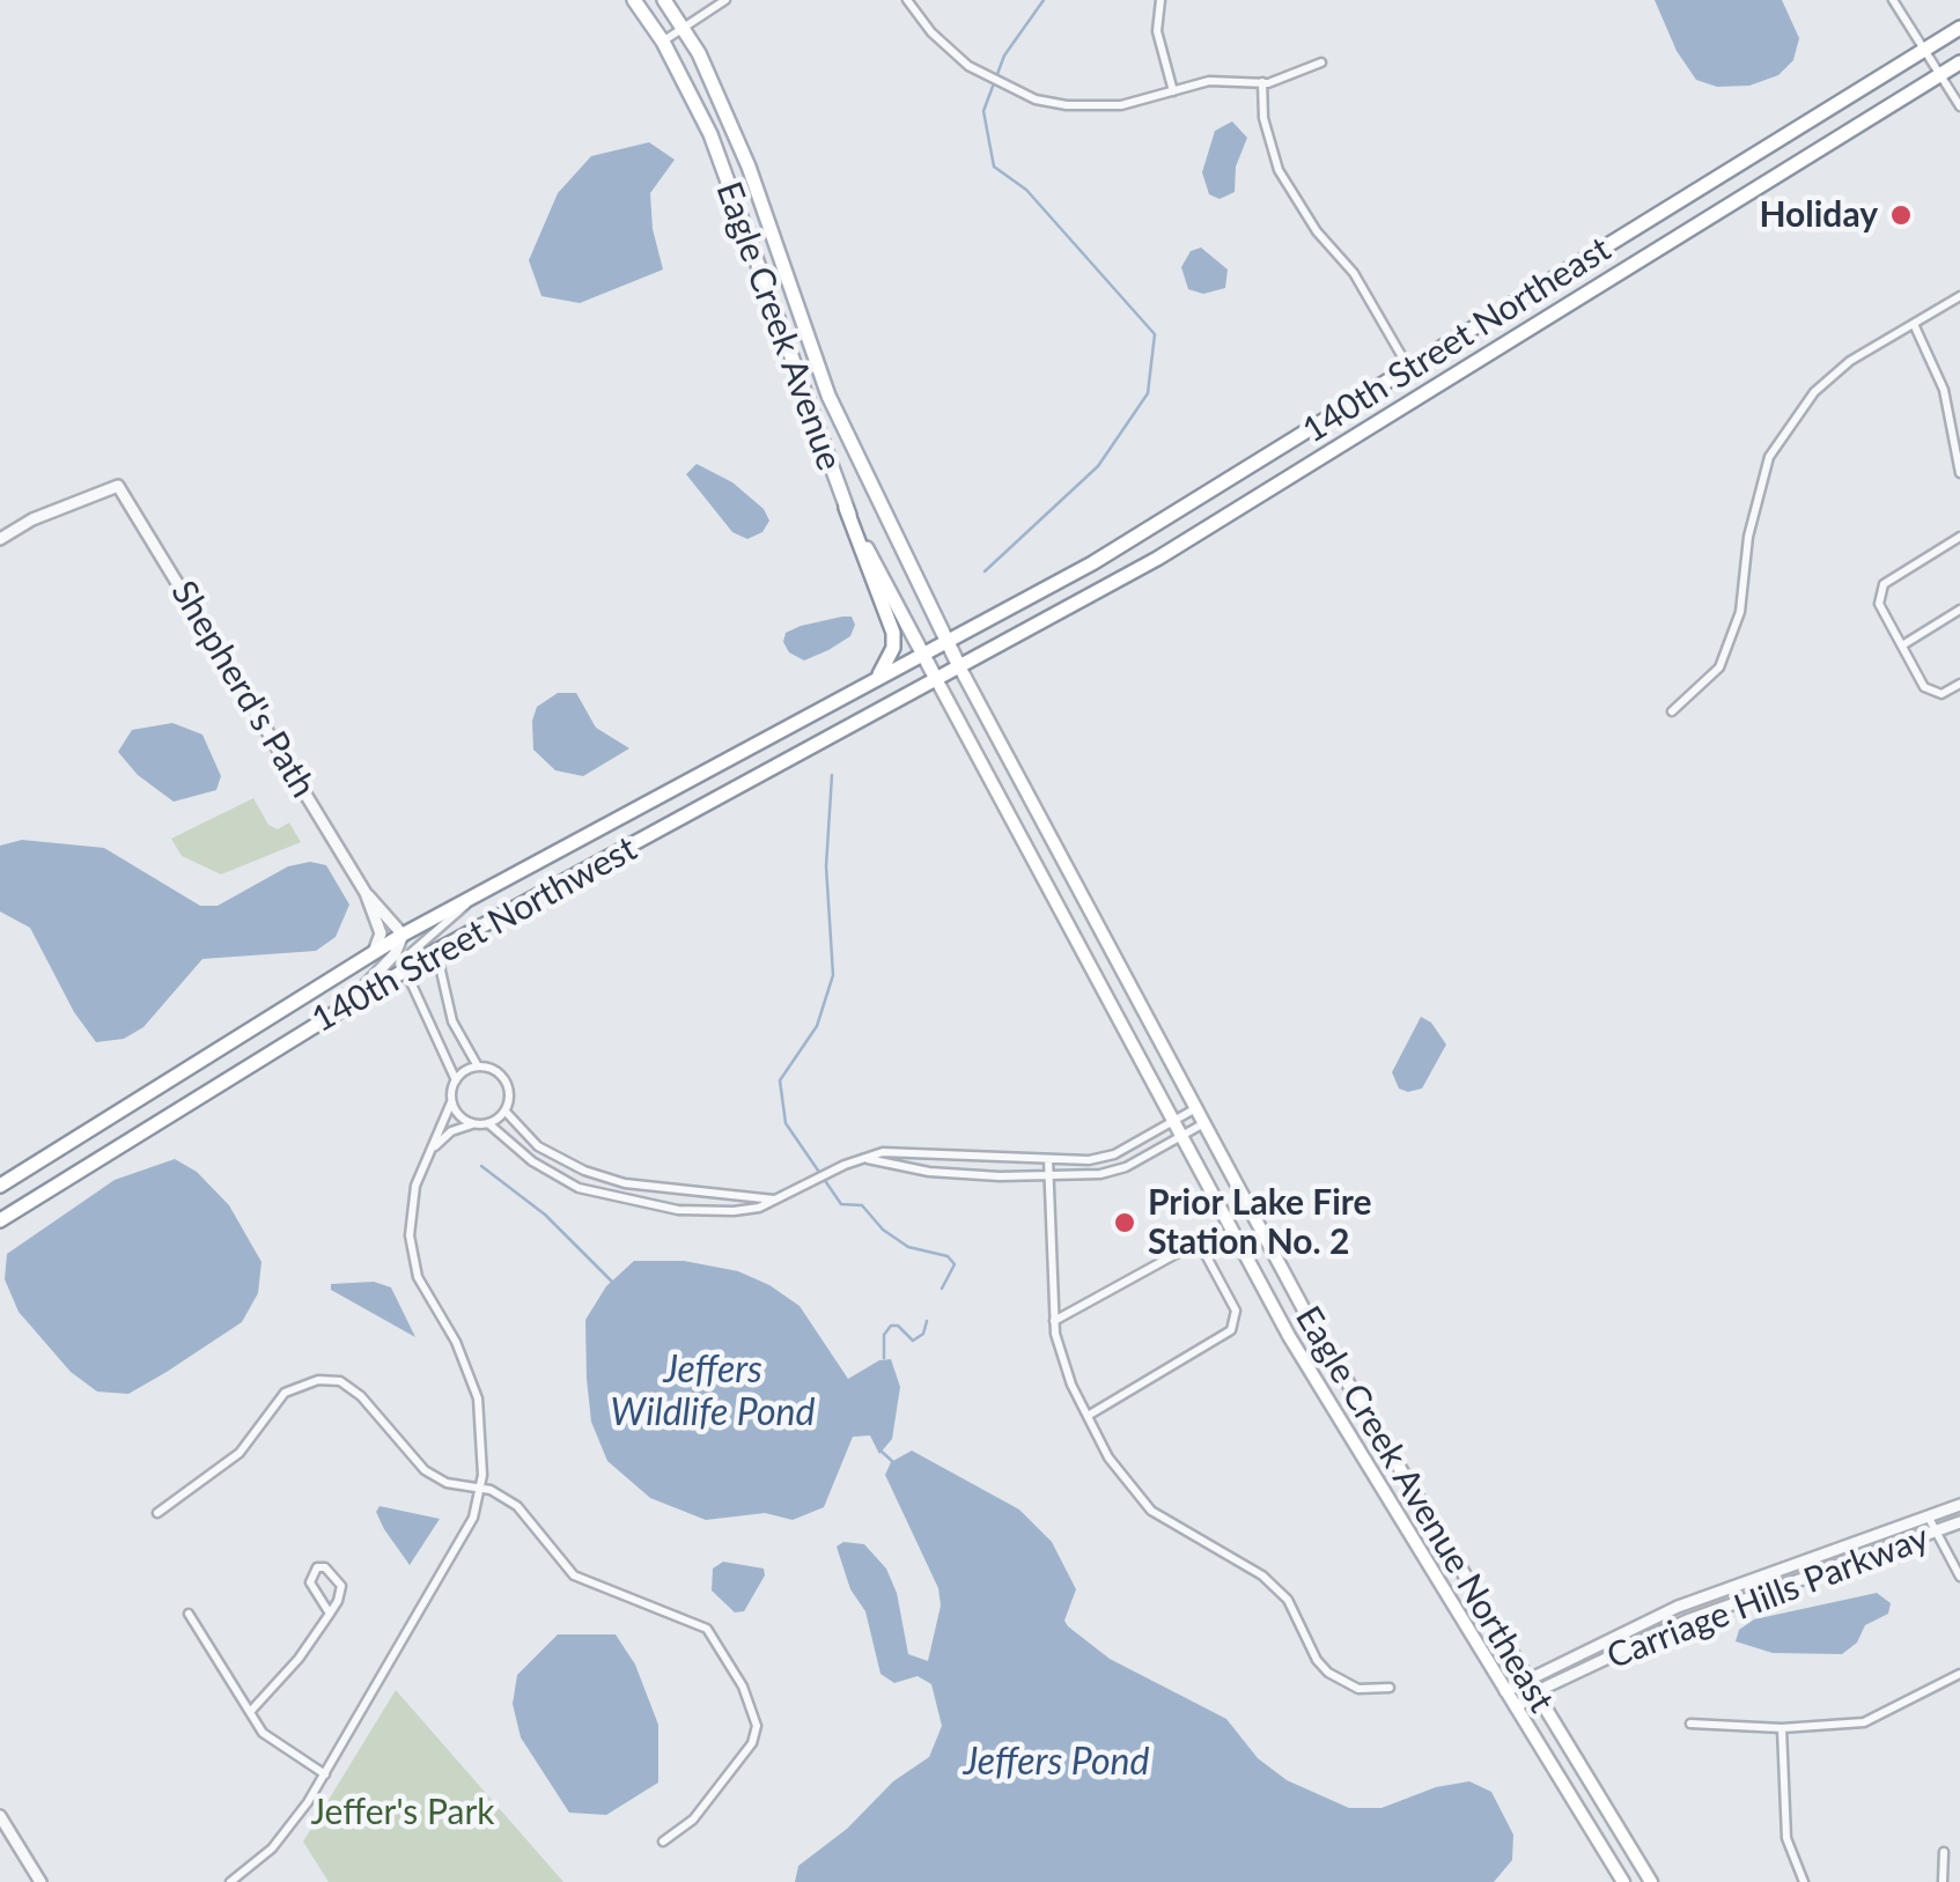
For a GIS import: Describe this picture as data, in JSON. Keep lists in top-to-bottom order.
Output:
{
  "streets": {
    "main road": [
      "Eagle Creek Avenue",
      "140th Street Northeast",
      "140th Street Northwest",
      "Eagle Creek Avenue Northeast"
    ],
    "street": ["Shepherd's Path", "Carriage Hills Parkway"]
  },
  "crossings": [
    ["Eagle Creek Avenue", "140th Street Northeast"],
    ["Eagle Creek Avenue", "140th Street Northwest"],
    ["Eagle Creek Avenue", "Eagle Creek Avenue Northeast"],
    ["140th Street Northeast", "140th Street Northwest"],
    ["140th Street Northeast", "Eagle Creek Avenue Northeast"],
    ["Shepherd's Path", "140th Street Northwest"],
    ["140th Street Northwest", "Eagle Creek Avenue Northeast"],
    ["Eagle Creek Avenue Northeast", "Carriage Hills Parkway"]
  ],
  "water": ["Jeffers Wildlife Pond", "Jeffers Pond"],
  "parks": ["Jeffer's Park"],
  "places": ["Holiday", "Prior Lake Fire Station No. 2"]
}
